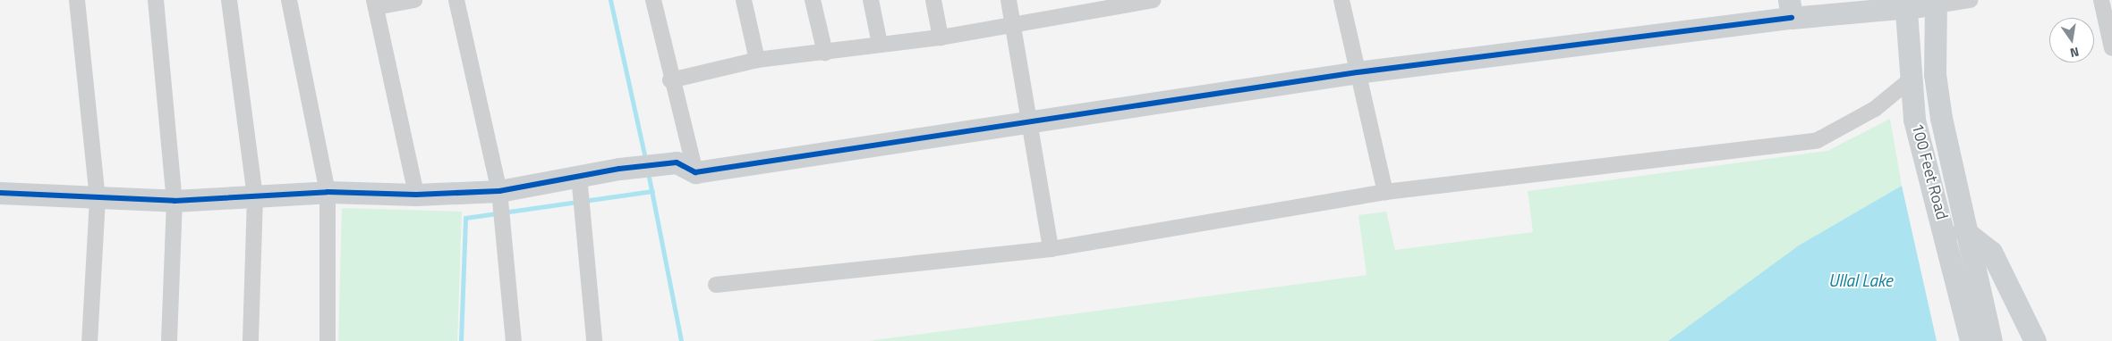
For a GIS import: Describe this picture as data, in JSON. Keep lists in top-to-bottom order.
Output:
{
  "streets": {
    "street": ["100 Feet Road"]
  },
  "water": ["Ullal Lake"],
  "north": "bottom"
}
